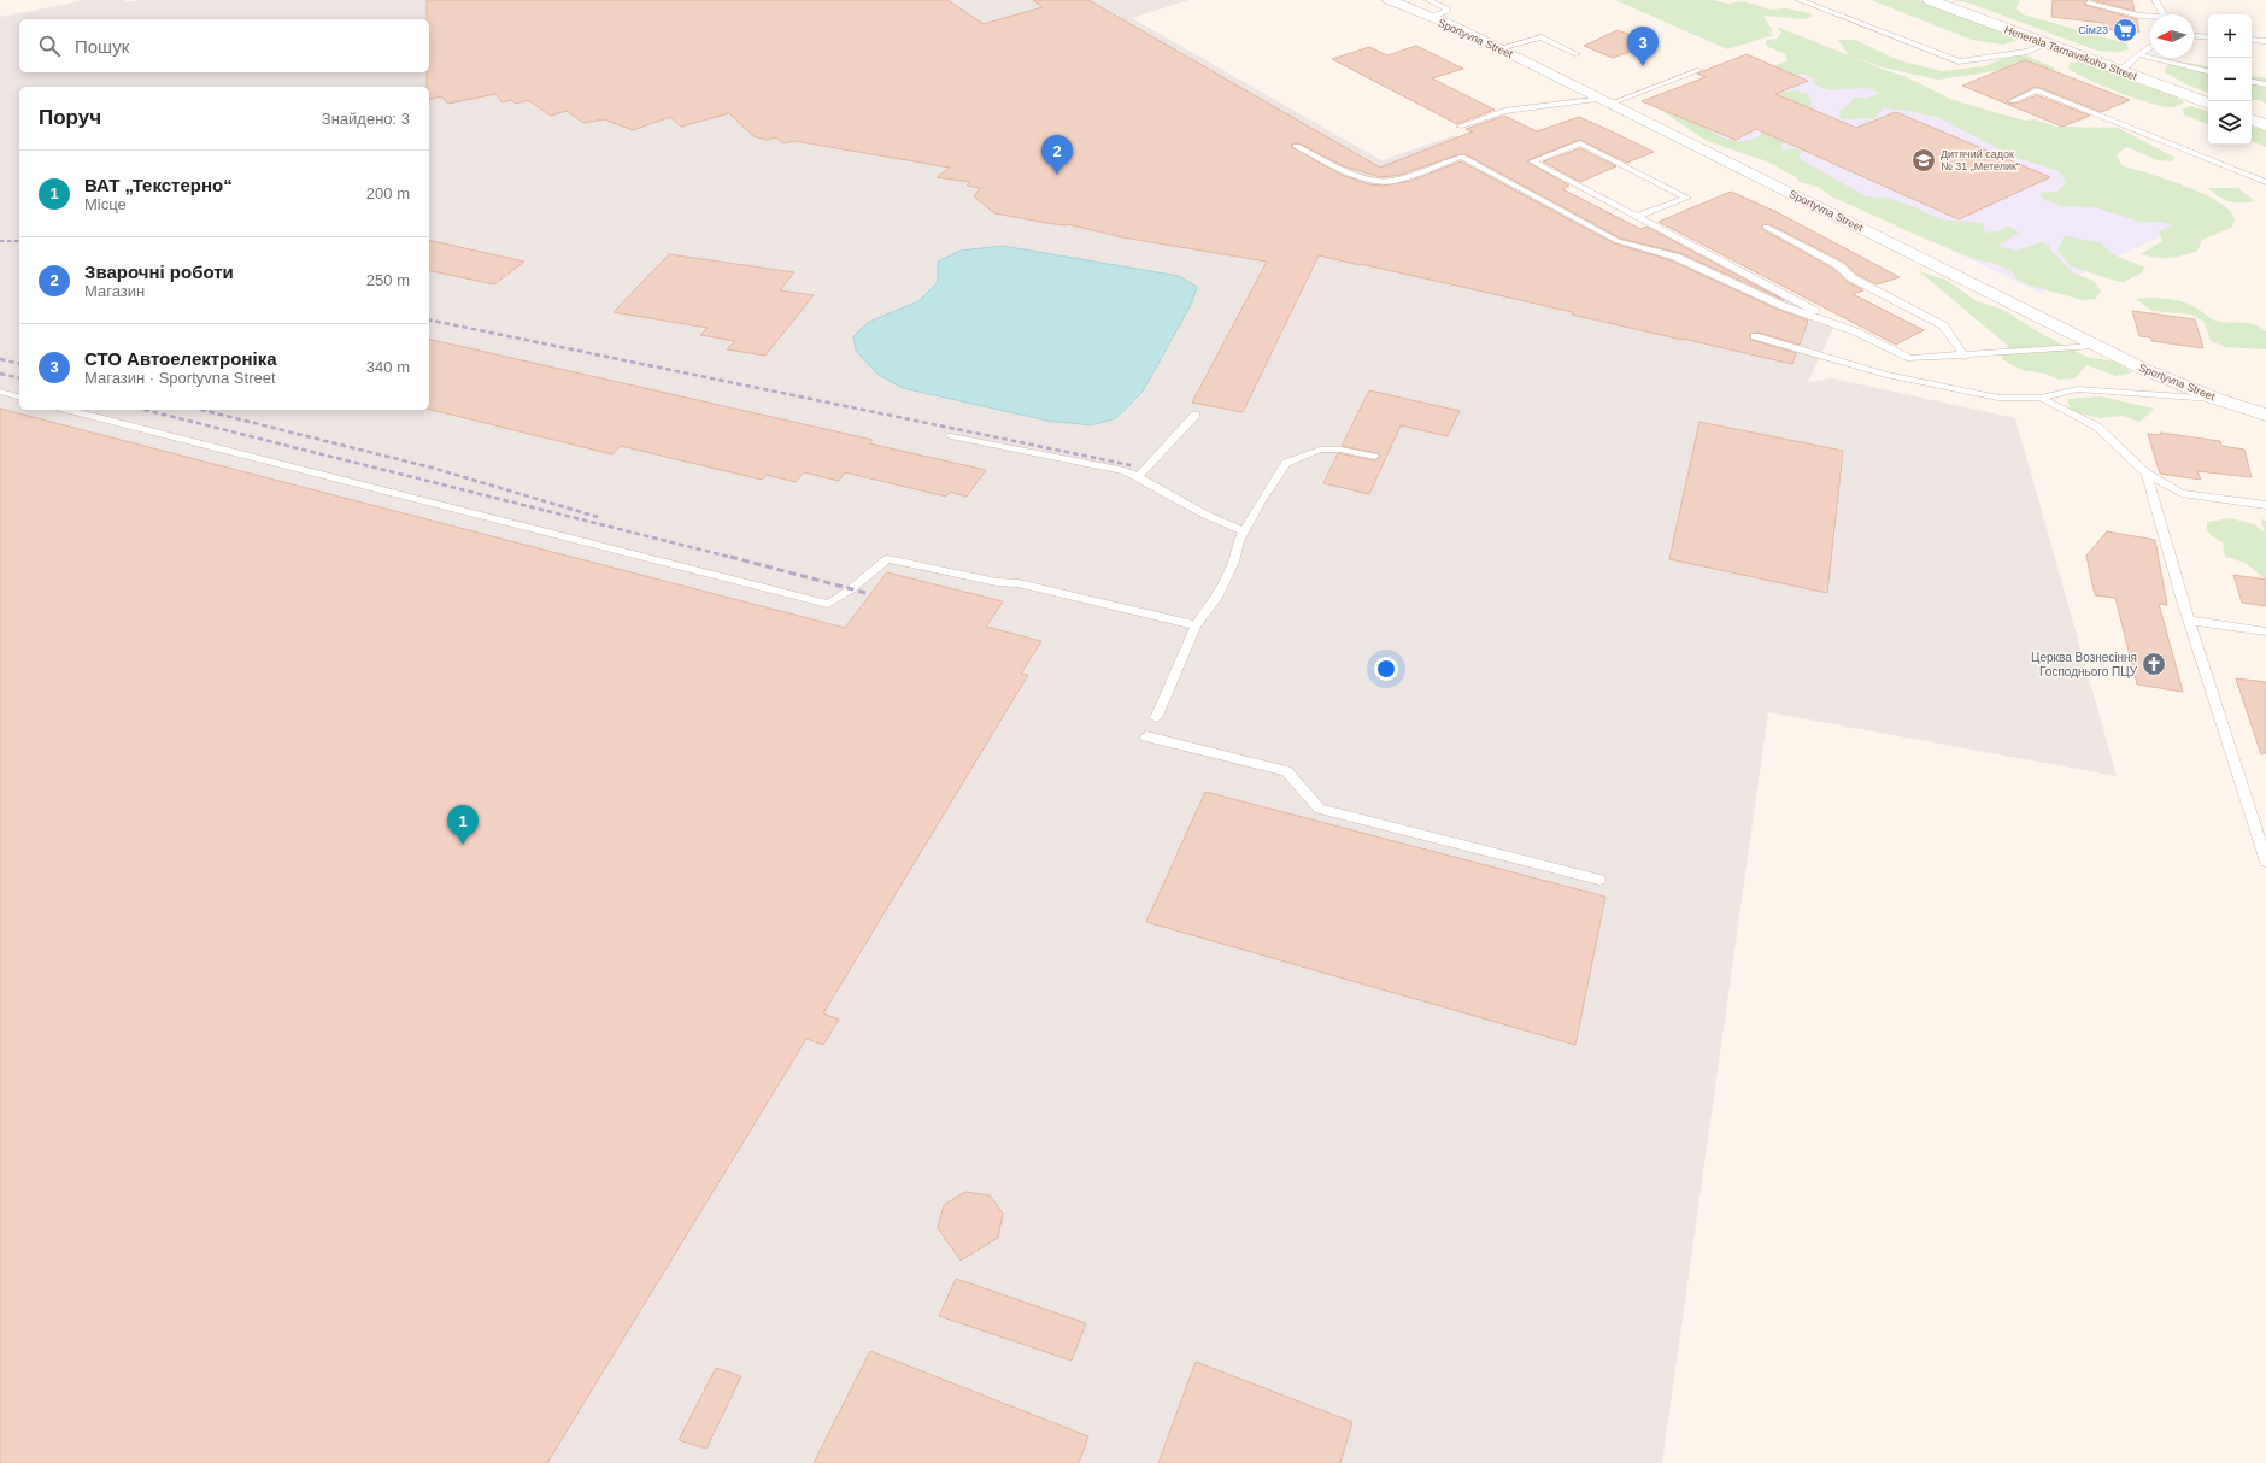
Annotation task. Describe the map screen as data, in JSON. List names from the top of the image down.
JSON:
{
  "streets": {
    "main road": ["Henerala Tarnavskoho Street"],
    "street": ["Sportyvna Street"]
  },
  "places": {
    "supermarket": ["Сім23"],
    "school or university": ["Дитячий садок № 31 „Метелик“"],
    "church": ["Церква Вознесіння Господнього ПЦУ"]
  },
  "north": "left",
  "page": {
    "map_buttons": ["+", "−"],
    "search": "Пошук",
    "pins": ["3", "2", "1"],
    "heading": ["Поруч", "Знайдено: 3"],
    "list": [
      {
        "mark": "1",
        "name": "ВАТ „Текстерно“",
        "note": "Місце",
        "value": "200 m"
      },
      {
        "mark": "2",
        "name": "Зварочні роботи",
        "note": "Магазин",
        "value": "250 m"
      },
      {
        "mark": "3",
        "name": "СТО Автоелектроніка",
        "note": "Магазин · Sportyvna Street",
        "value": "340 m"
      }
    ]
  }
}
